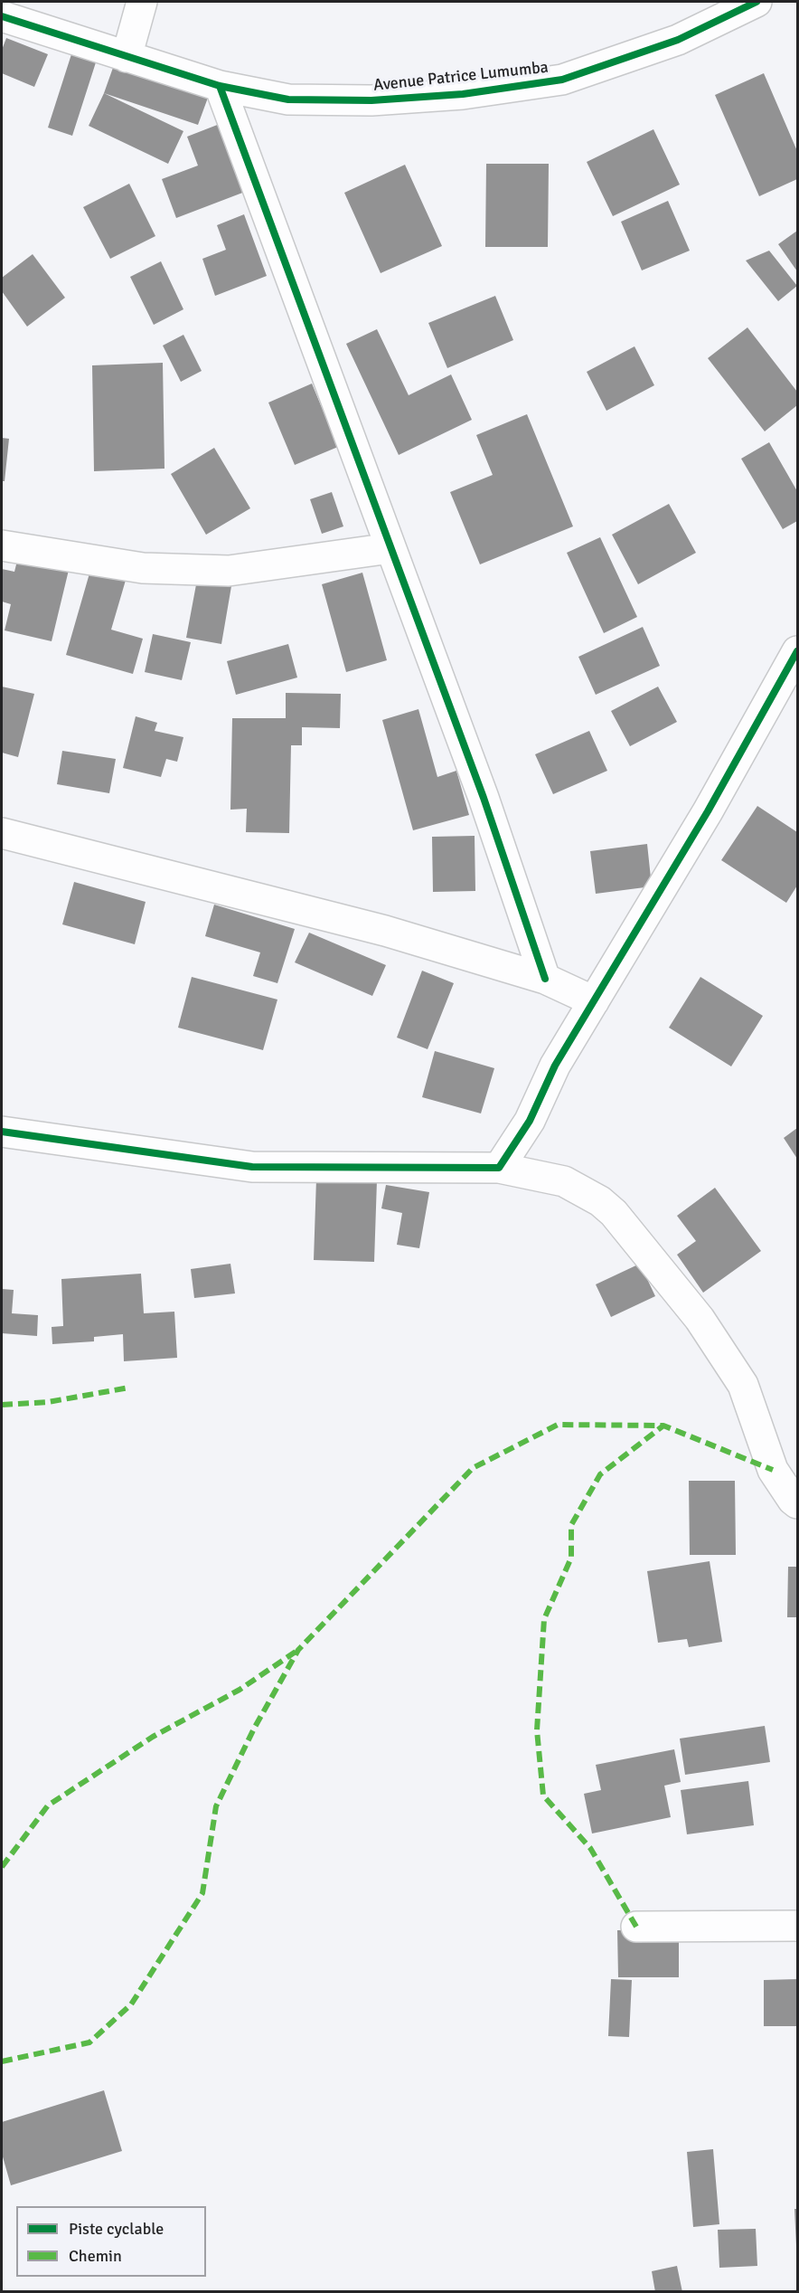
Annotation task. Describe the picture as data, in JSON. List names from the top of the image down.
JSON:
{
  "streets": {
    "street": ["Avenue Patrice Lumumba"]
  },
  "legend": ["Piste cyclable", "Chemin"]
}
